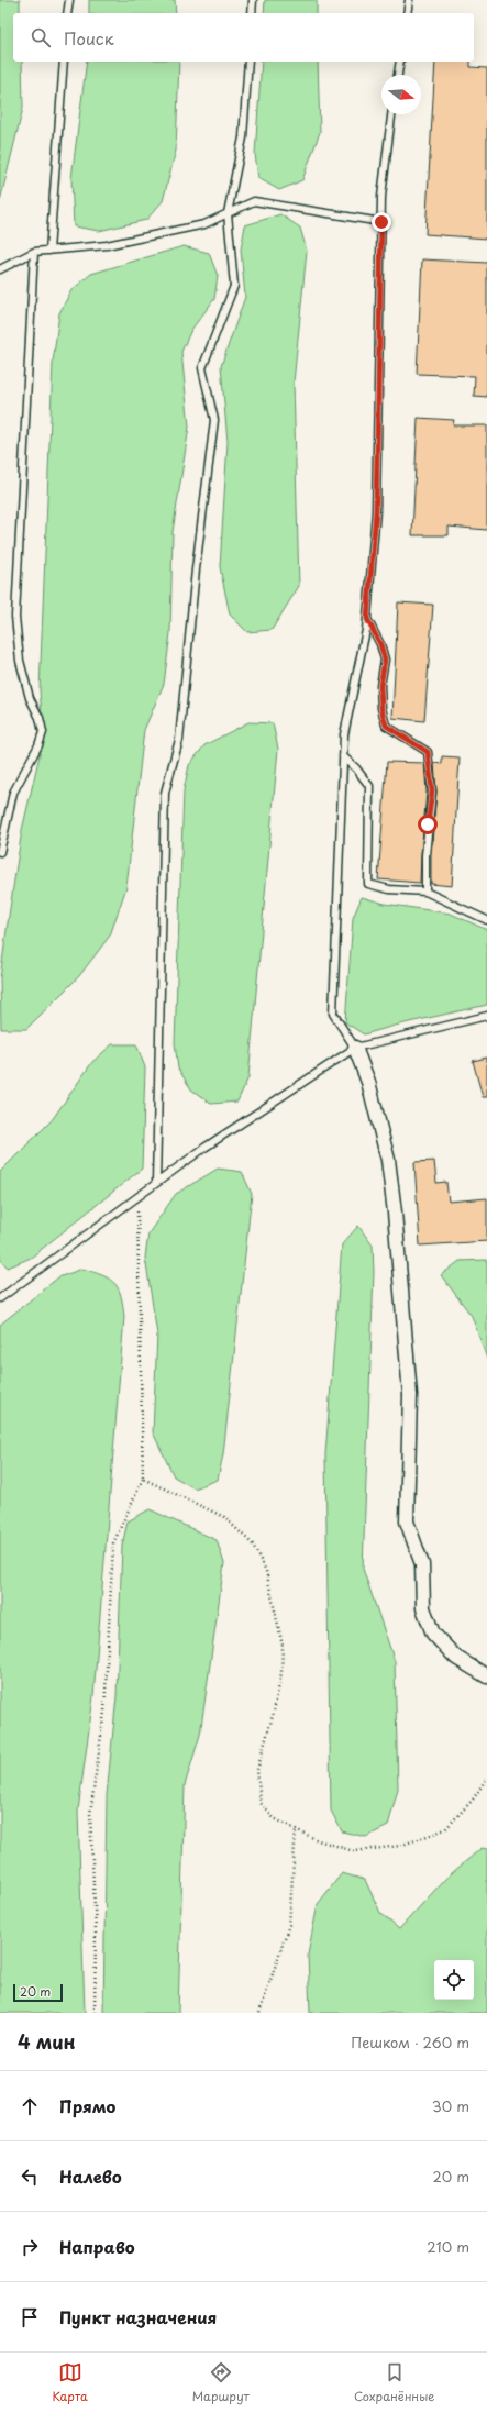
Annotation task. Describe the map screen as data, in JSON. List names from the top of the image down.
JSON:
{
  "scale_bar": "20 m",
  "north": "right",
  "page": {
    "search": "Поиск",
    "scale": "20 m",
    "heading": ["4 мин", "Пешком · 260 m"],
    "list": [
      ["Прямо", "30 m"],
      ["Налево", "20 m"],
      ["Направо", "210 m"],
      "Пункт назначения"
    ],
    "nav": ["Карта", "Маршрут", "Сохранённые"]
  }
}
